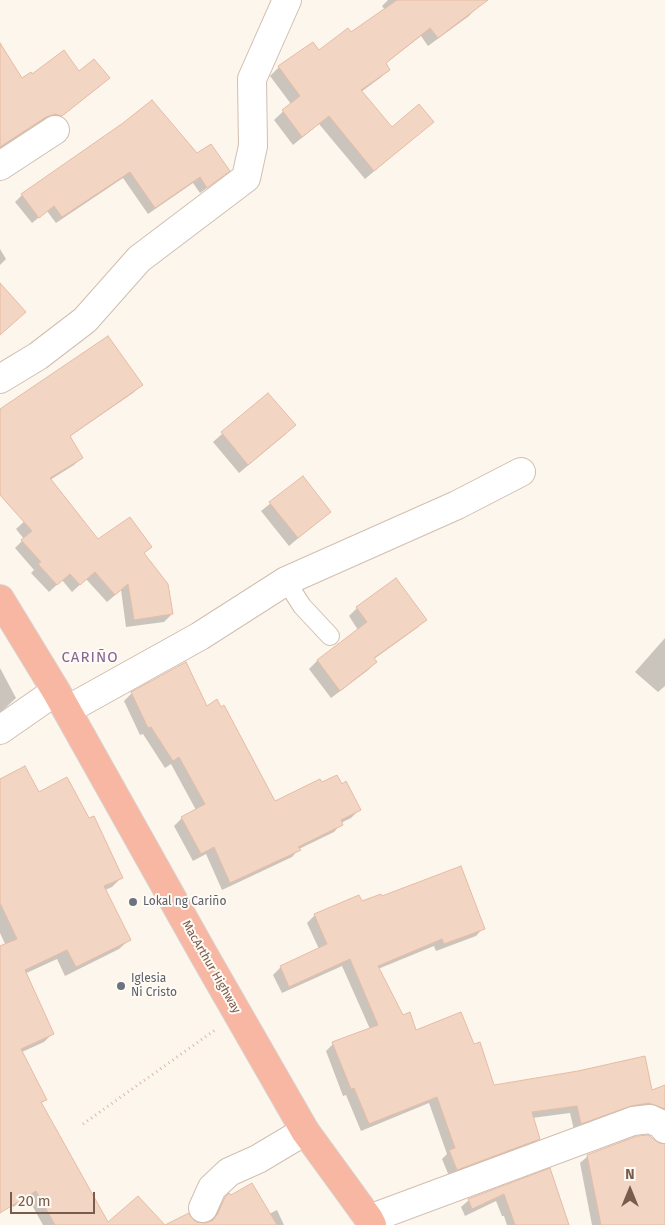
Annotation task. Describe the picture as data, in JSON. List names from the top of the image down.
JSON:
{
  "streets": {
    "highway": ["MacArthur Highway"]
  },
  "districts": ["CARIÑO"],
  "places": ["Lokal ng Cariño", "Iglesia Ni Cristo"],
  "scale_bar": "20 m",
  "north": "top"
}
